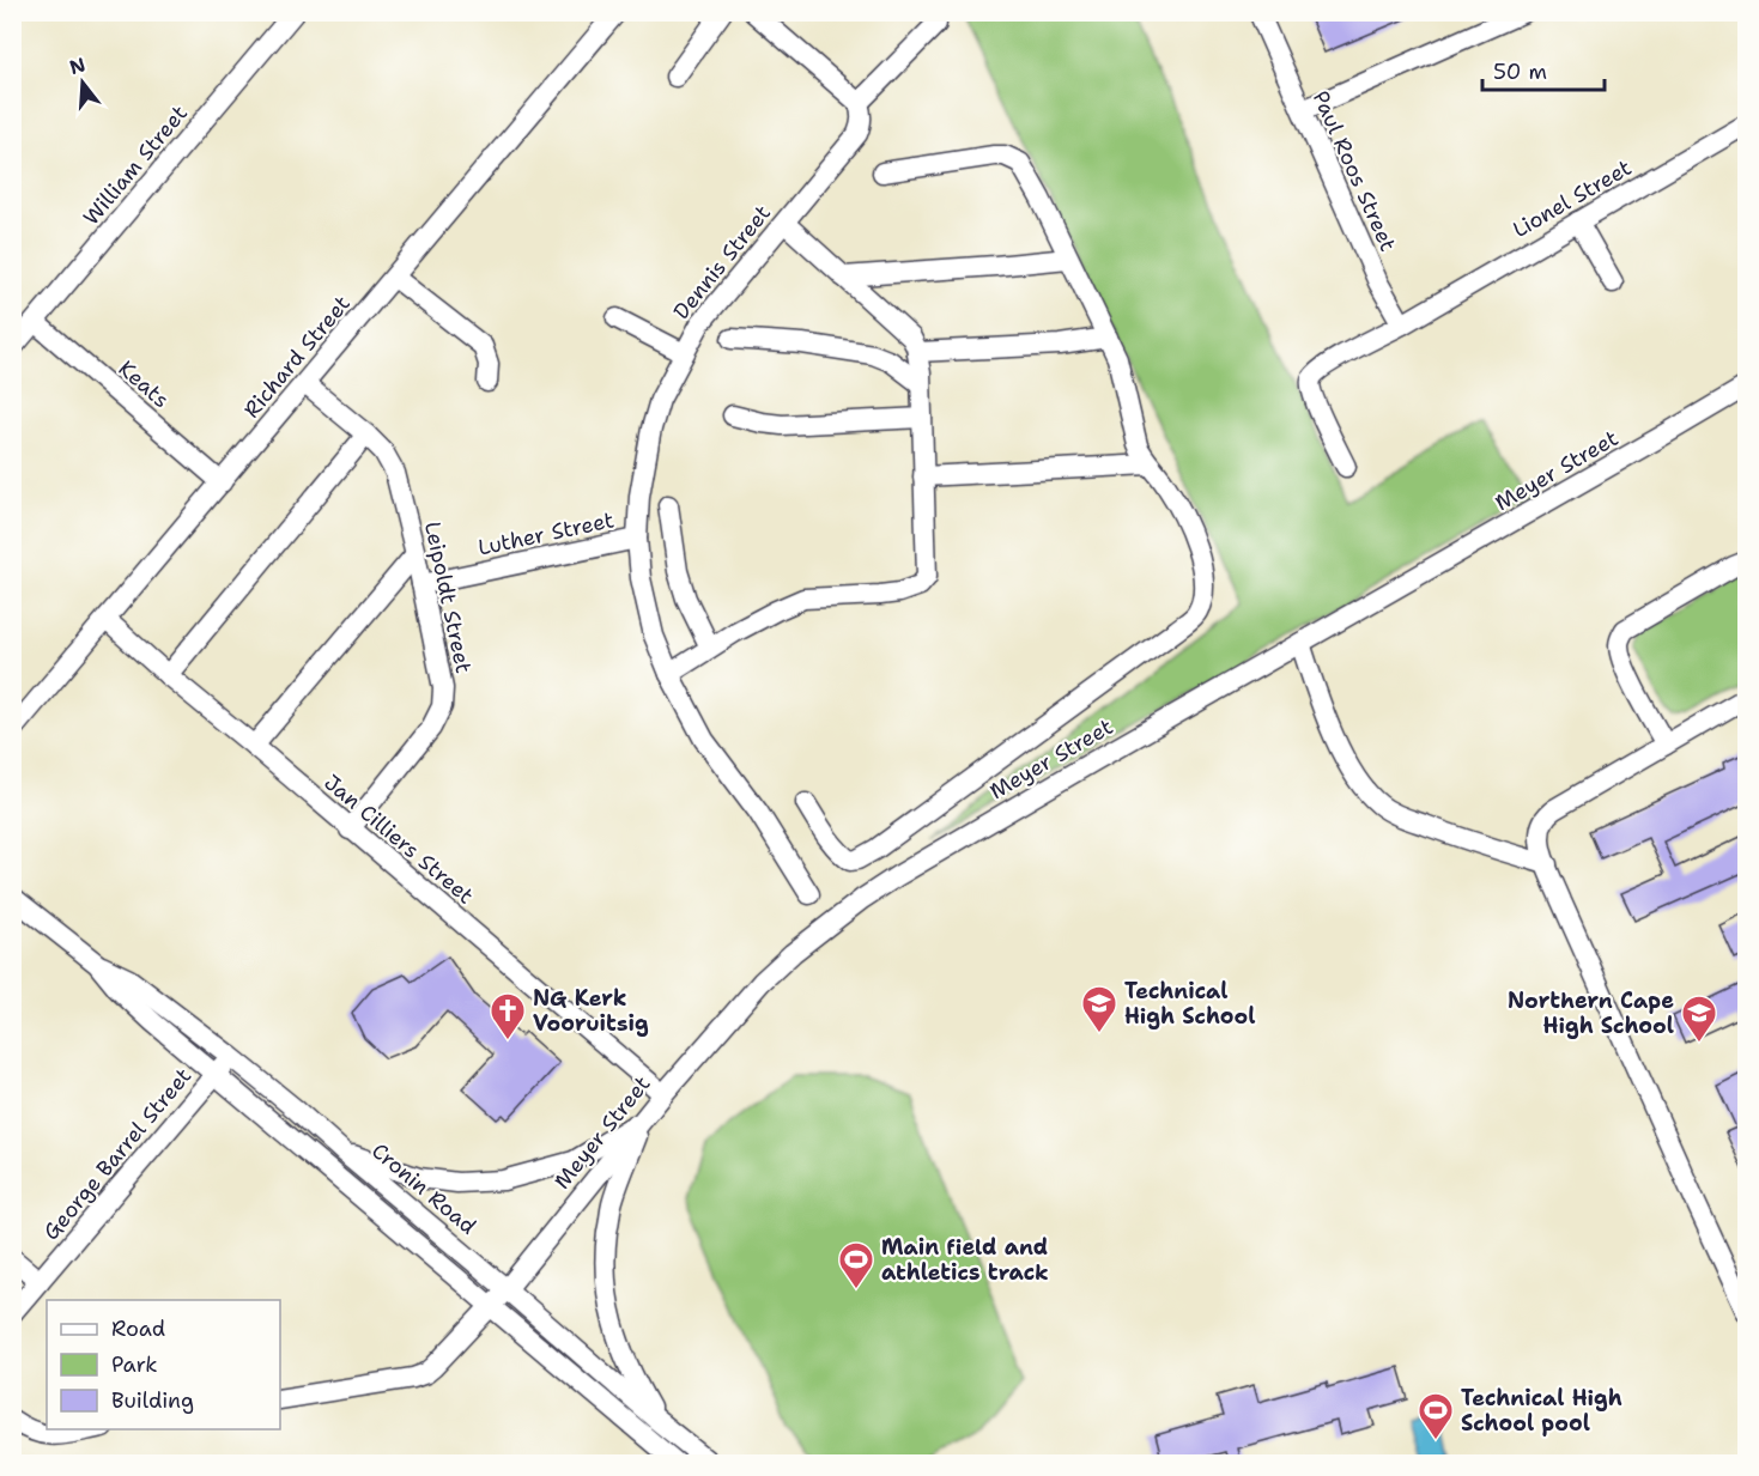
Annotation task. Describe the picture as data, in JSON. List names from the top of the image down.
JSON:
{
  "streets": {
    "street": [
      "William Street",
      "Paul Roos Street",
      "Lionel Street",
      "Dennis Street",
      "Richard Street",
      "Keats",
      "Meyer Street",
      "Luther Street",
      "Leipoldt Street",
      "Jan Cilliers Street",
      "George Barrel Street",
      "Cronin Road"
    ]
  },
  "crossings": [
    ["William Street", "Keats"],
    ["Paul Roos Street", "Lionel Street"],
    ["Dennis Street", "Luther Street"],
    ["Richard Street", "Keats"],
    ["Richard Street", "Leipoldt Street"],
    ["Richard Street", "Jan Cilliers Street"],
    ["Meyer Street", "Jan Cilliers Street"],
    ["Meyer Street", "Cronin Road"],
    ["Luther Street", "Leipoldt Street"],
    ["Leipoldt Street", "Jan Cilliers Street"],
    ["George Barrel Street", "Cronin Road"]
  ],
  "places": {
    "school or university": ["Technical High School", "Northern Cape High School"],
    "church": ["NG Kerk Vooruitsig"],
    "sports": ["Main field and athletics track", "Technical High School pool"]
  },
  "legend": ["Road", "Park", "Building"],
  "scale_bar": "50 m",
  "north": "top"
}
